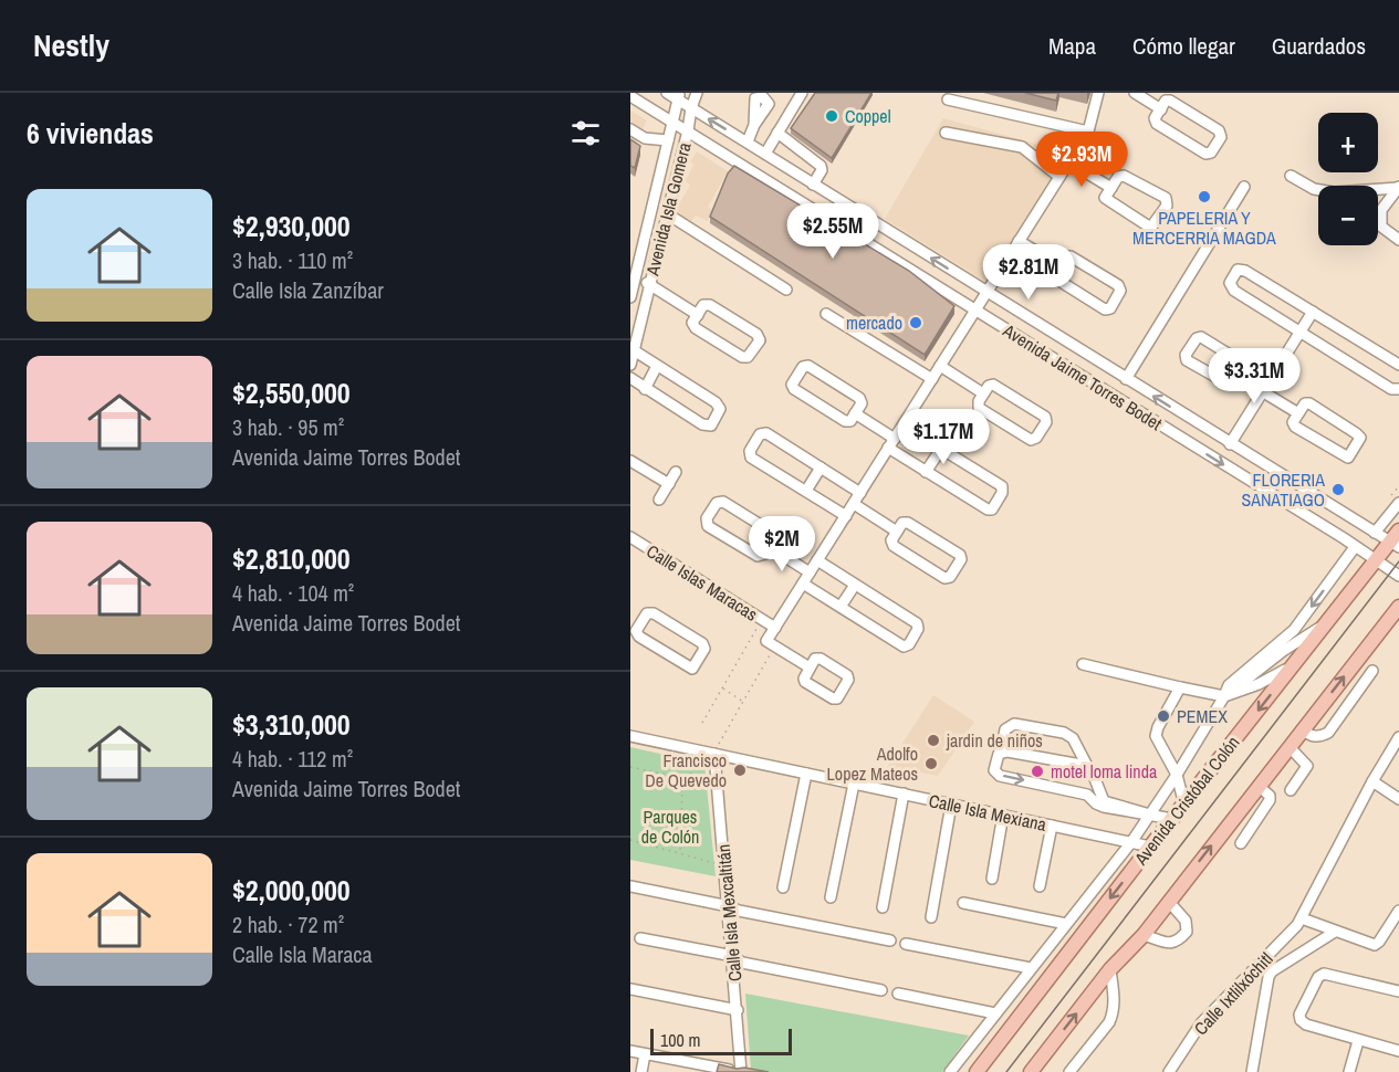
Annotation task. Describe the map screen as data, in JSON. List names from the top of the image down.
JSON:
{
  "streets": {
    "main road": ["Avenida Cristóbal Colón"],
    "street": [
      "Avenida Isla Gomera",
      "Avenida Jaime Torres Bodet",
      "Calle Islas Maracas",
      "Calle Isla Mexiana",
      "Calle Isla Mexcaltitán",
      "Calle Ixtlilxóchitl"
    ]
  },
  "crossings": [
    ["Avenida Isla Gomera", "Avenida Jaime Torres Bodet"],
    ["Avenida Jaime Torres Bodet", "Avenida Cristóbal Colón"],
    ["Avenida Cristóbal Colón", "Calle Isla Mexiana"],
    ["Calle Isla Mexiana", "Calle Isla Mexcaltitán"]
  ],
  "parks": ["Parques de Colón"],
  "places": [
    "Coppel",
    "PAPELERIA Y MERCERRIA MAGDA",
    "mercado",
    "FLORERIA SANATIAGO",
    "PEMEX",
    "jardin de niños",
    "Adolfo Lopez Mateos",
    "Francisco De Quevedo",
    "motel loma linda"
  ],
  "scale_bar": "100 m",
  "page": {
    "header": "Nestly",
    "nav": ["Mapa", "Cómo llegar", "Guardados"],
    "heading": "6 viviendas",
    "map_buttons": ["+", "−"],
    "price": [
      "$2.93M",
      "$2.55M",
      "$2.81M",
      "$3.31M",
      "$1.17M",
      "$2M"
    ],
    "list": [
      {
        "name": "$2,930,000",
        "note": "3 hab. · 110 m² · Calle Isla Zanzíbar"
      },
      {
        "name": "$2,550,000",
        "note": "3 hab. · 95 m² · Avenida Jaime Torres Bodet"
      },
      {
        "name": "$2,810,000",
        "note": "4 hab. · 104 m² · Avenida Jaime Torres Bodet"
      },
      {
        "name": "$3,310,000",
        "note": "4 hab. · 112 m² · Avenida Jaime Torres Bodet"
      },
      {
        "name": "$2,000,000",
        "note": "2 hab. · 72 m² · Calle Isla Maraca"
      }
    ],
    "scale": "100 m"
  }
}
